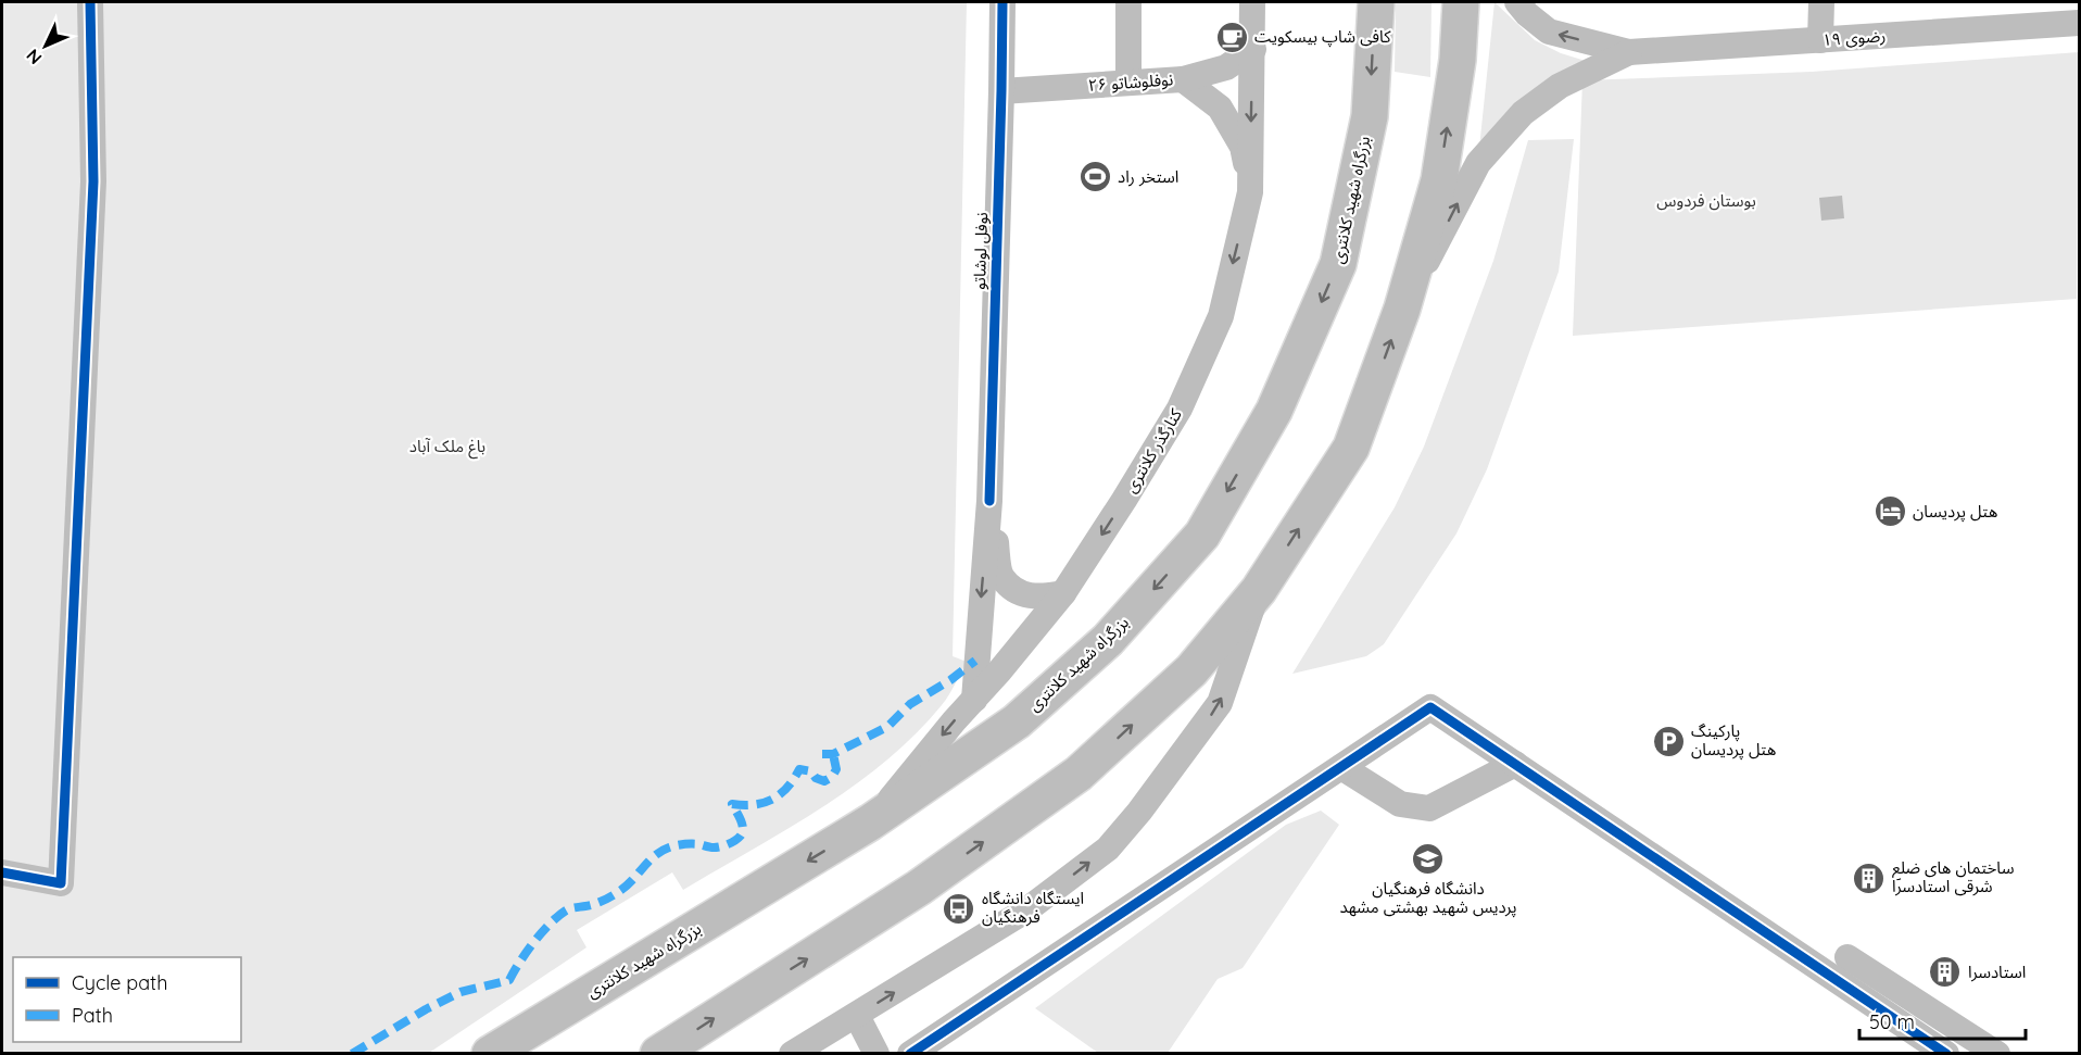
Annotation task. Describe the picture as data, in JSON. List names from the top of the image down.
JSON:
{
  "streets": {
    "highway": ["بزرگراه شهید کلانتری"],
    "street": [
      "رضوی ۱۹",
      "نوفلوشاتو ۲۶",
      "نوفل لوشاتو",
      "کنارگذر کلانتری"
    ]
  },
  "crossings": [
    ["نوفلوشاتو ۲۶", "نوفل لوشاتو"],
    ["نوفلوشاتو ۲۶", "کنارگذر کلانتری"],
    ["بزرگراه شهید کلانتری", "کنارگذر کلانتری"],
    ["نوفل لوشاتو", "کنارگذر کلانتری"]
  ],
  "parks": ["بوستان فردوس", "باغ ملک آباد"],
  "places": {
    "cafe": ["کافی شاپ بیسکویت"],
    "sports": ["استخر راد"],
    "hotel": ["هتل پردیسان"],
    "parking": ["پارکینگ هتل پردیسان"],
    "school or university": ["دانشگاه فرهنگیان پردیس شهید بهشتی مشهد"],
    "building": ["ساختمان های ضلع شرقی استادسرا", "استادسرا"],
    "bus stop": ["ایستگاه دانشگاه فرهنگیان"]
  },
  "legend": ["Cycle path", "Path"],
  "scale_bar": "50 m",
  "north": "bottom left"
}
